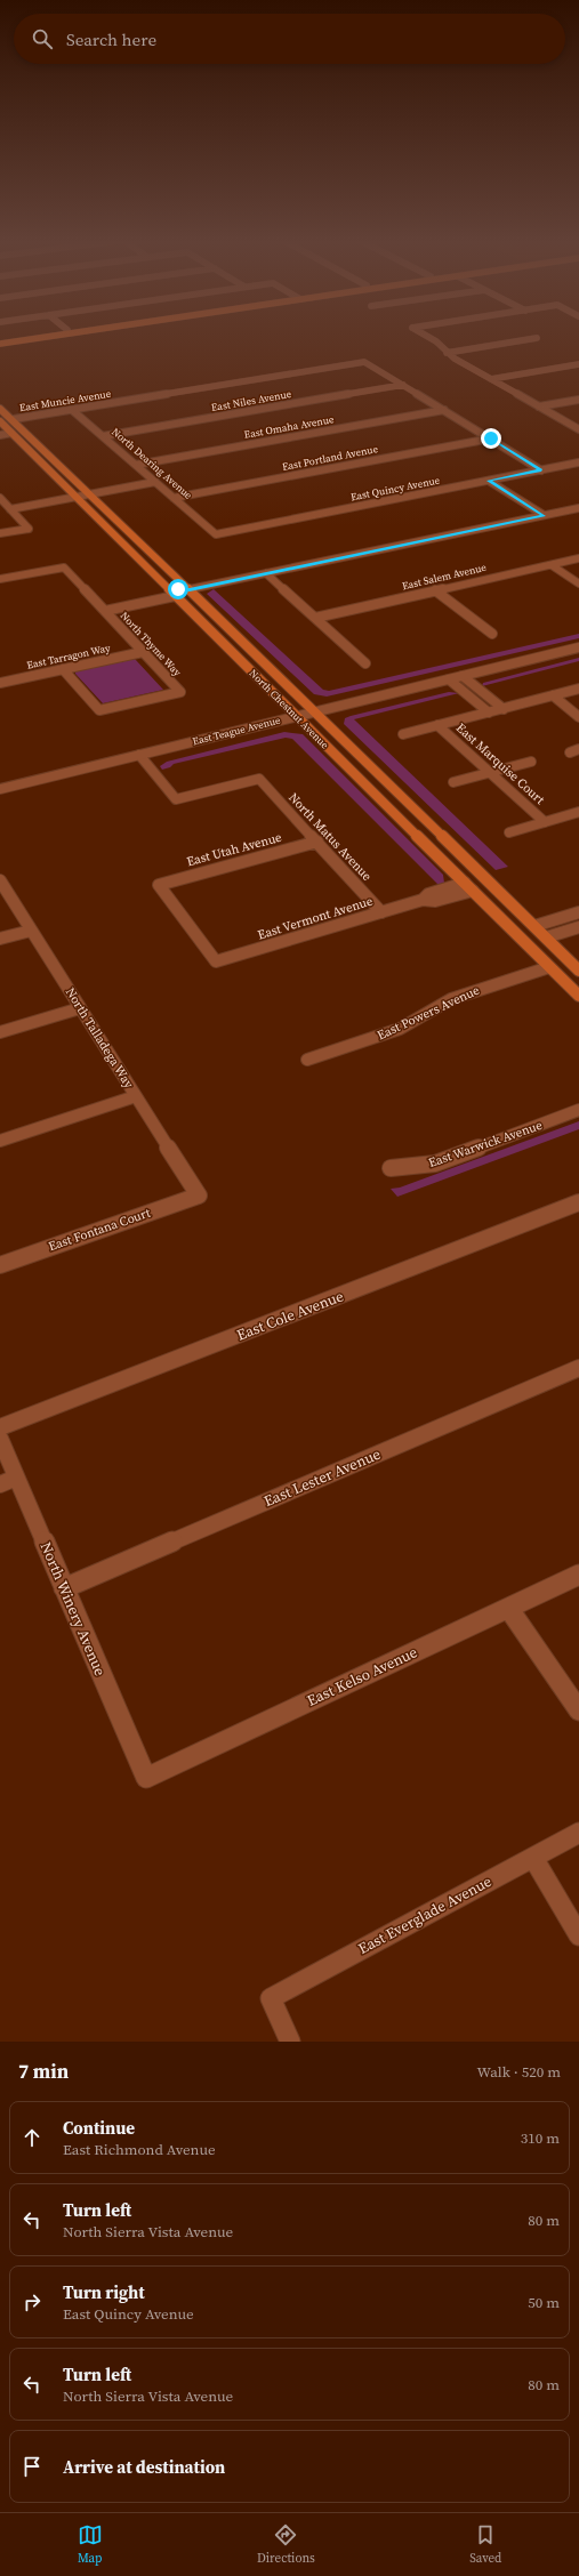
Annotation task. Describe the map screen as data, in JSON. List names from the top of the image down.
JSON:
{
  "streets": {
    "main road": ["North Chestnut Avenue"],
    "street": [
      "East Muncie Avenue",
      "East Niles Avenue",
      "East Omaha Avenue",
      "East Portland Avenue",
      "North Dearing Avenue",
      "East Quincy Avenue",
      "East Salem Avenue",
      "North Thyme Way",
      "East Tarragon Way",
      "East Teague Avenue",
      "East Marquise Court",
      "North Matus Avenue",
      "East Utah Avenue",
      "East Vermont Avenue",
      "East Powers Avenue",
      "North Talladega Way",
      "East Warwick Avenue",
      "East Fontana Court",
      "East Cole Avenue",
      "East Lester Avenue",
      "North Winery Avenue",
      "East Kelso Avenue",
      "East Everglade Avenue"
    ]
  },
  "crossings": [
    ["East Muncie Avenue", "East Niles Avenue"],
    ["East Muncie Avenue", "North Dearing Avenue"],
    ["East Muncie Avenue", "North Chestnut Avenue"],
    ["East Niles Avenue", "North Dearing Avenue"],
    ["East Omaha Avenue", "North Dearing Avenue"],
    ["East Portland Avenue", "North Dearing Avenue"],
    ["North Dearing Avenue", "East Quincy Avenue"],
    ["North Thyme Way", "East Tarragon Way"],
    ["North Thyme Way", "North Chestnut Avenue"],
    ["North Chestnut Avenue", "East Teague Avenue"],
    ["North Chestnut Avenue", "East Vermont Avenue"],
    ["North Chestnut Avenue", "East Powers Avenue"],
    ["East Teague Avenue", "North Matus Avenue"],
    ["North Matus Avenue", "East Utah Avenue"],
    ["North Matus Avenue", "East Vermont Avenue"],
    ["East Utah Avenue", "East Vermont Avenue"],
    ["North Talladega Way", "East Fontana Court"],
    ["East Lester Avenue", "North Winery Avenue"],
    ["North Winery Avenue", "East Kelso Avenue"]
  ],
  "page": {
    "search": "Search here",
    "heading": ["7 min", "Walk · 520 m"],
    "list": [
      ["Continue", "East Richmond Avenue", "310 m"],
      ["Turn left", "North Sierra Vista Avenue", "80 m"],
      ["Turn right", "East Quincy Avenue", "50 m"],
      ["Turn left", "North Sierra Vista Avenue", "80 m"],
      "Arrive at destination"
    ],
    "nav": ["Map", "Directions", "Saved"]
  }
}
